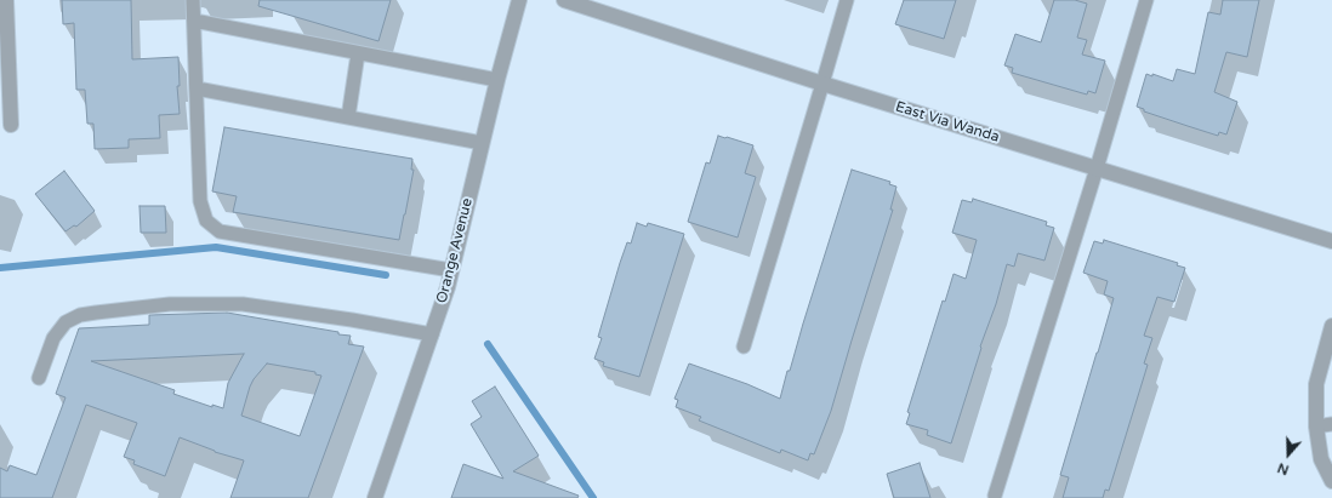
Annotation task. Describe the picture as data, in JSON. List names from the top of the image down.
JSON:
{
  "streets": {
    "street": ["East Via Wanda", "Orange Avenue"]
  },
  "north": "bottom"
}
